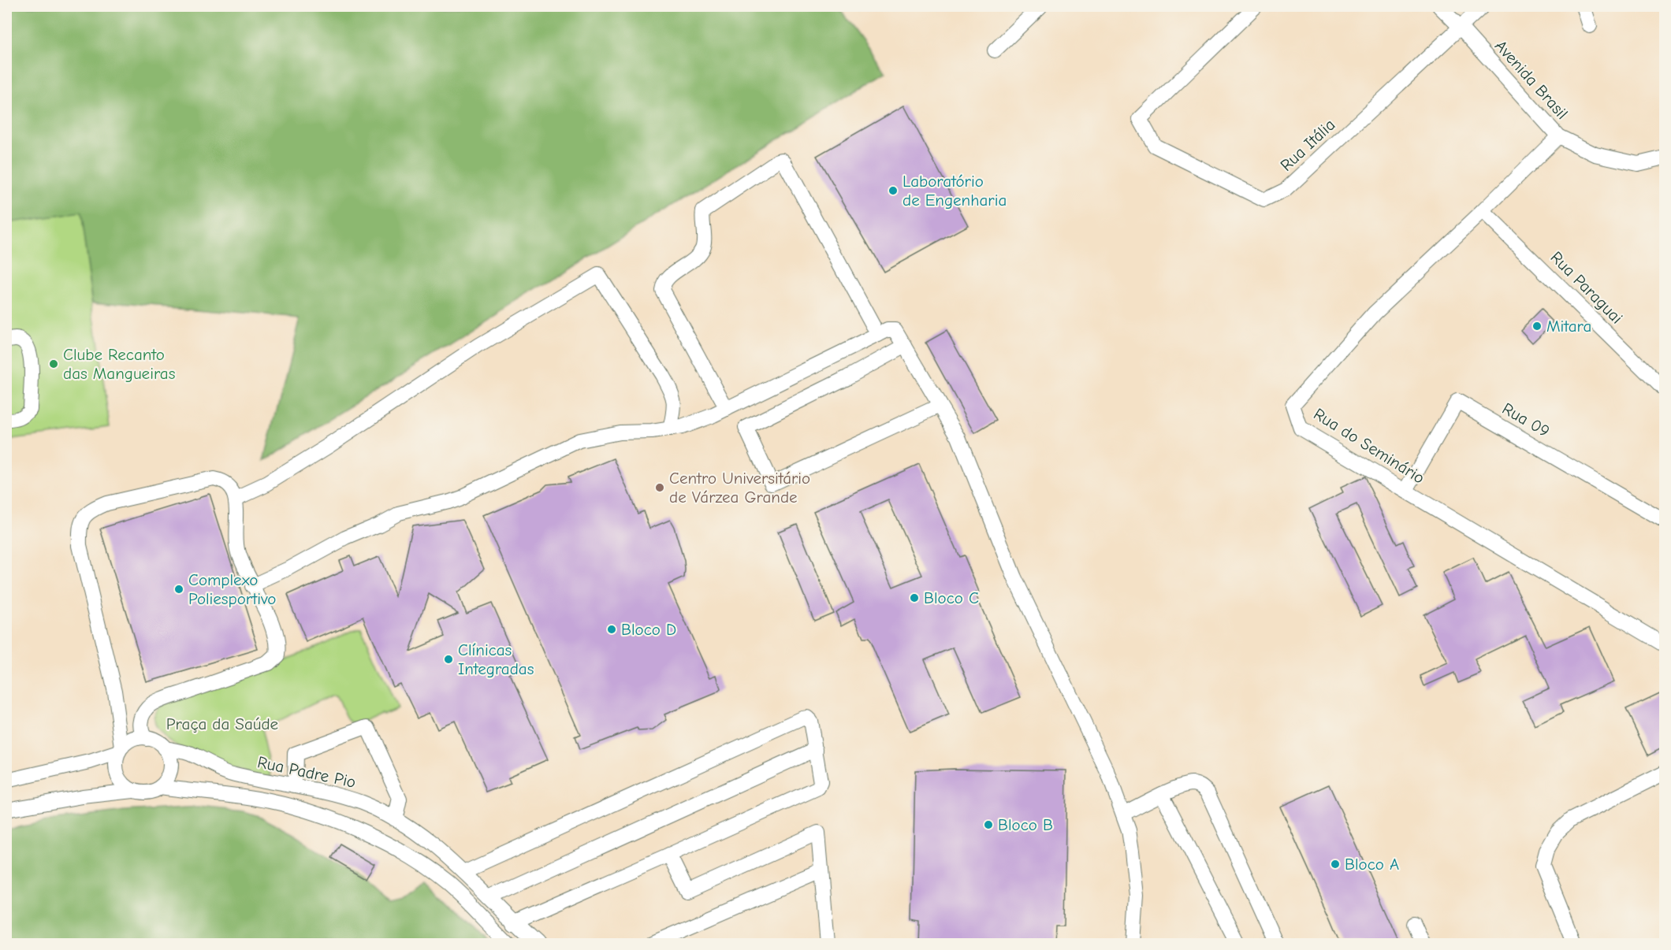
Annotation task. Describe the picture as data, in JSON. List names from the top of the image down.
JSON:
{
  "streets": {
    "street": [
      "Avenida Brasil",
      "Rua Itália",
      "Rua Paraguai",
      "Rua 09",
      "Rua do Seminário",
      "Rua Padre Pio"
    ]
  },
  "crossings": [
    ["Avenida Brasil", "Rua Itália"],
    ["Avenida Brasil", "Rua do Seminário"],
    ["Rua Paraguai", "Rua do Seminário"],
    ["Rua 09", "Rua do Seminário"]
  ],
  "parks": ["Praça da Saúde"],
  "places": [
    "Laboratório de Engenharia",
    "Mitara",
    "Clube Recanto das Mangueiras",
    "Centro Universitário de Várzea Grande",
    "Complexo Poliesportivo",
    "Bloco C",
    "Bloco D",
    "Clínicas Integradas",
    "Bloco B",
    "Bloco A"
  ]
}
